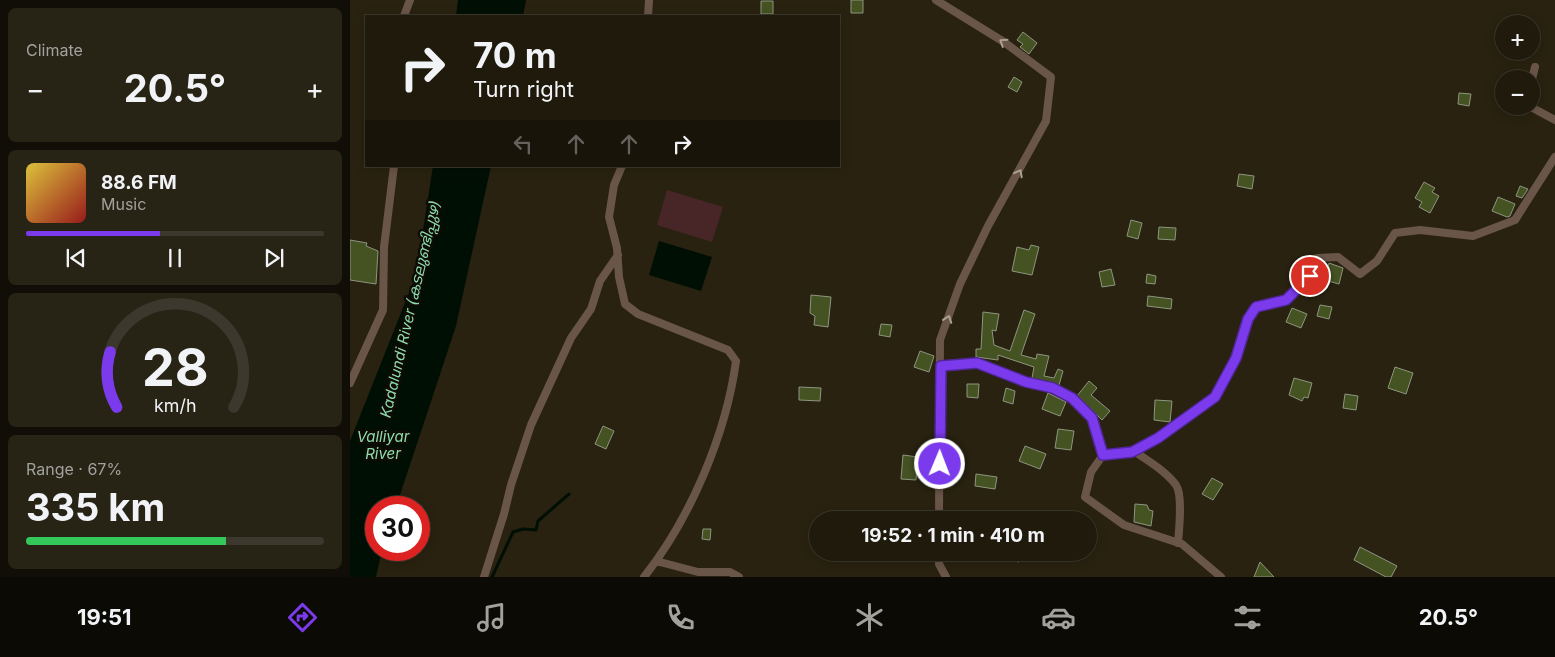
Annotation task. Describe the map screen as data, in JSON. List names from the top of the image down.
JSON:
{
  "water": ["Kadalundi River (കടലുണ്ടിപ്പുഴ)", "Valliyar River"],
  "page": {
    "tile": [
      "Climate",
      ["Range · 67%", "335 km"]
    ],
    "map_buttons": ["+", "−"],
    "turn": ["70 m", "Turn right"],
    "heat": ["−", "20.5°", "+"],
    "song": ["88.6 FM", "Music"],
    "limit": "30",
    "trip": "19:52 · 1 min · 410 m",
    "tabs": ["19:51", "20.5°"],
    "gauge": ["28", "km/h"]
  }
}
